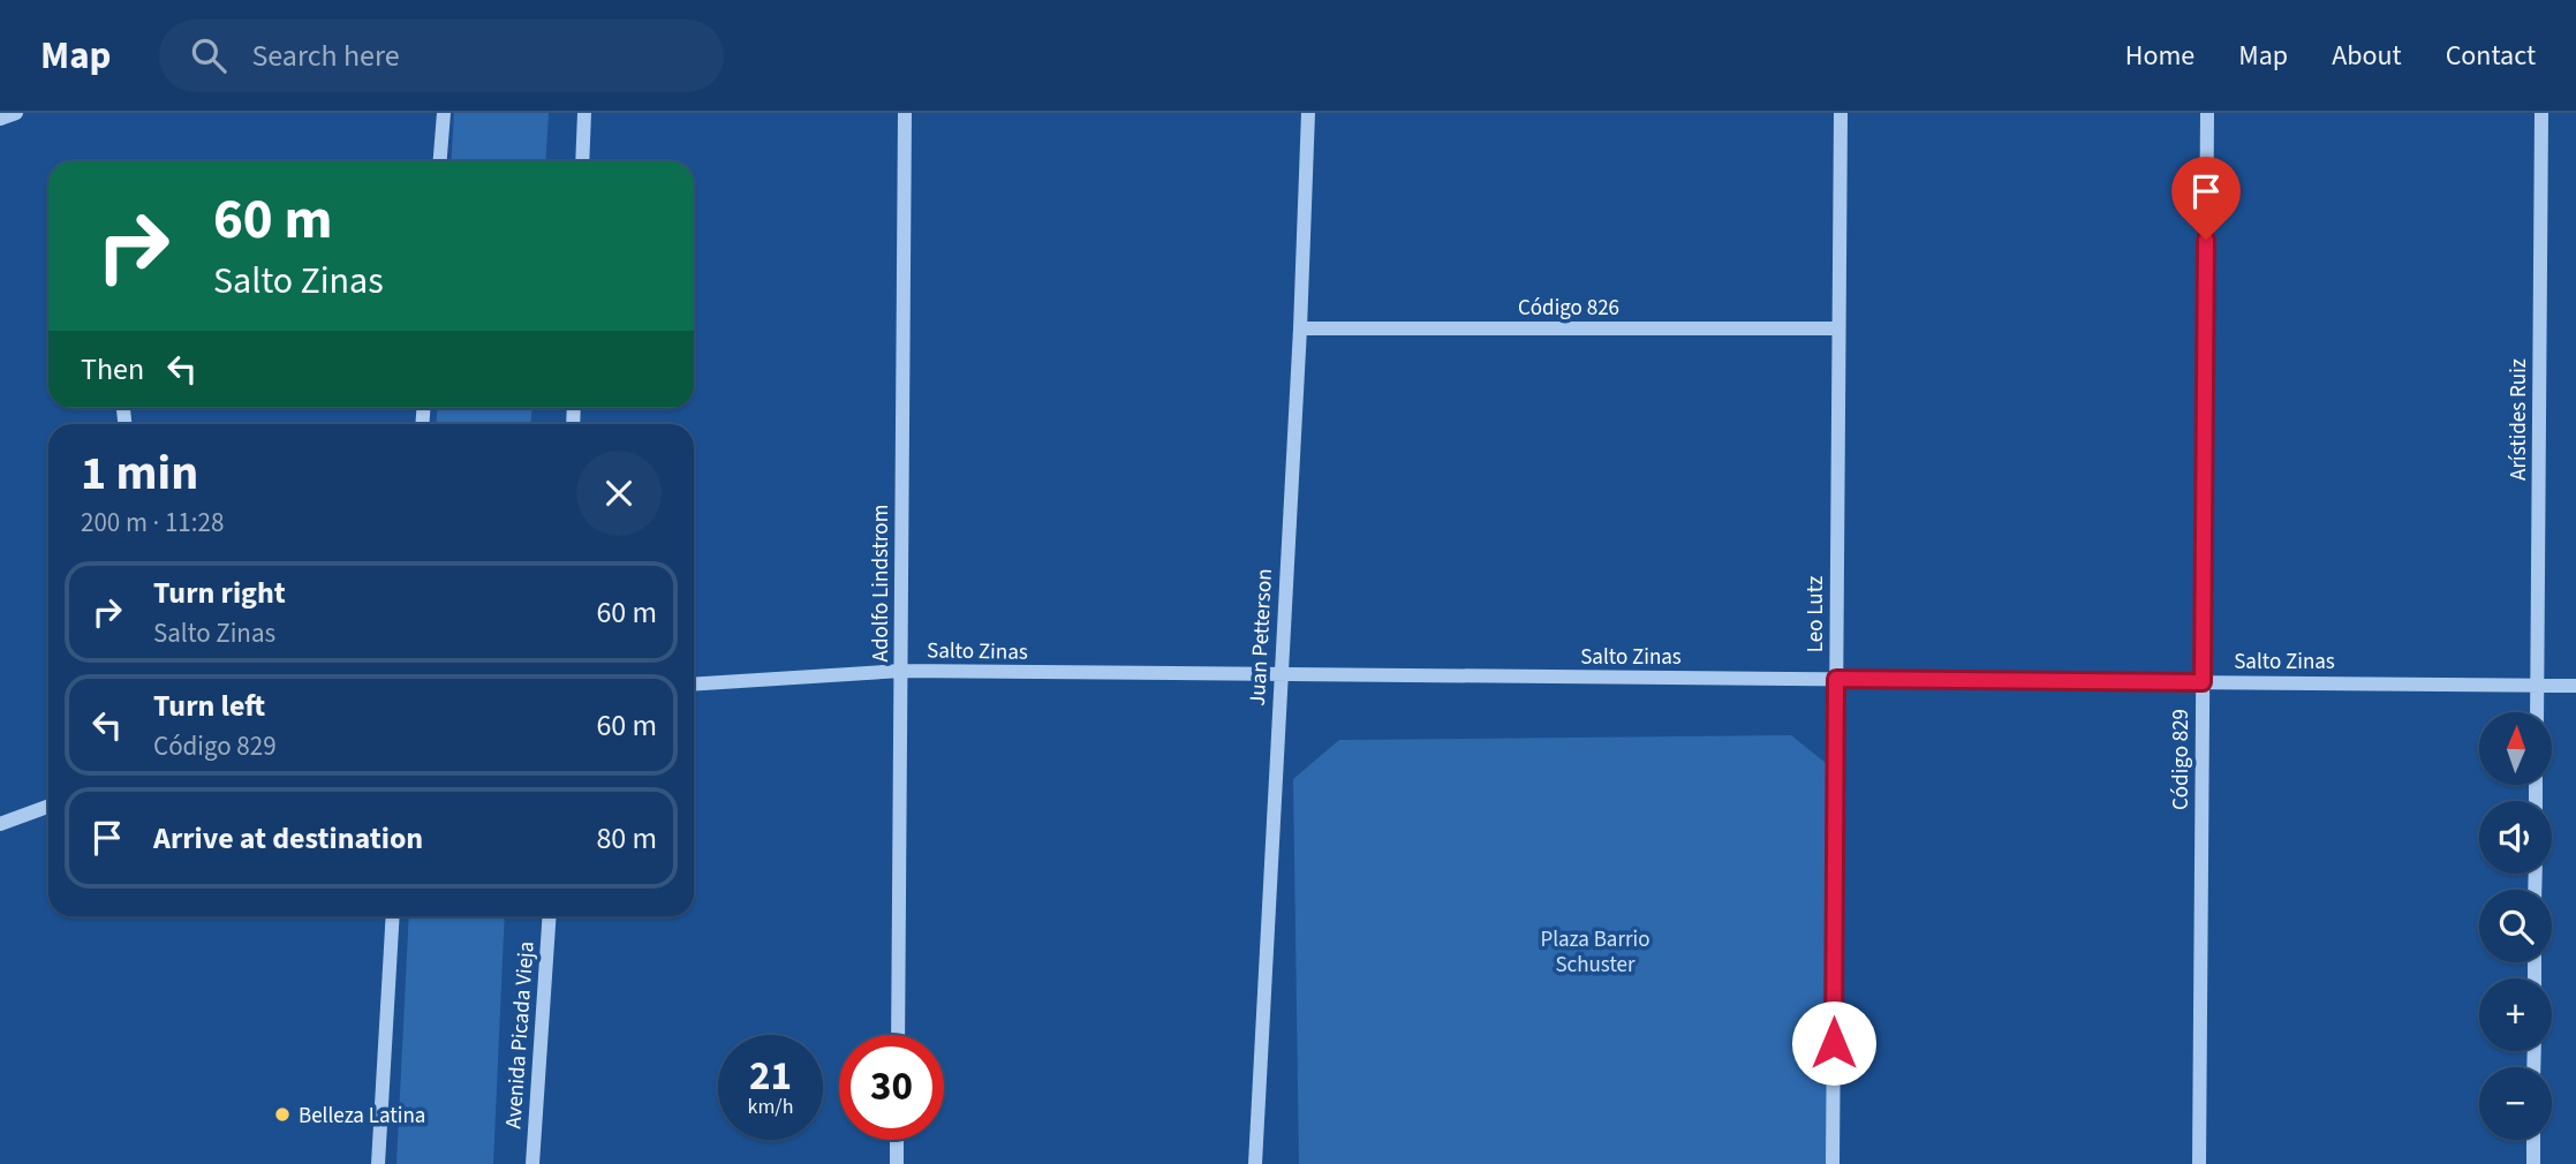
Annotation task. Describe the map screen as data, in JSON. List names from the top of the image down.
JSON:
{
  "streets": {
    "street": [
      "Código 826",
      "Arístides Ruiz",
      "Adolfo Lindstrom",
      "Leo Lutz",
      "Juan Petterson",
      "Salto Zinas",
      "Código 829",
      "Avenida Picada Vieja"
    ]
  },
  "crossings": [
    ["Código 826", "Leo Lutz"],
    ["Código 826", "Juan Petterson"],
    ["Arístides Ruiz", "Salto Zinas"],
    ["Adolfo Lindstrom", "Salto Zinas"],
    ["Leo Lutz", "Salto Zinas"],
    ["Juan Petterson", "Salto Zinas"],
    ["Salto Zinas", "Código 829"]
  ],
  "parks": ["Plaza Barrio Schuster"],
  "places": ["Belleza Latina"],
  "north": "top",
  "page": {
    "header": "Map",
    "search": "Search here",
    "nav": [
      "Home",
      "Map",
      "About",
      "Contact"
    ],
    "turn": ["60 m", "Salto Zinas"],
    "then": "Then",
    "heading": ["1 min", "200 m · 11:28"],
    "list": [
      {
        "name": "Turn right",
        "note": "Salto Zinas",
        "value": "60 m"
      },
      {
        "name": "Turn left",
        "note": "Código 829",
        "value": "60 m"
      },
      {
        "name": "Arrive at destination",
        "value": "80 m"
      }
    ],
    "map_buttons": ["+", "−"],
    "speed": "21 km/h",
    "limit": "30"
  }
}
